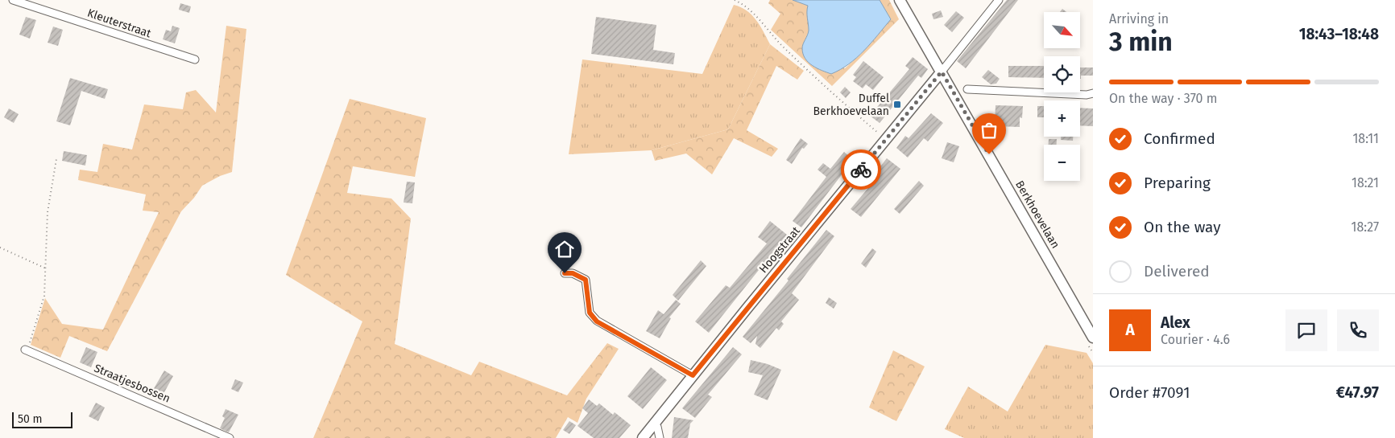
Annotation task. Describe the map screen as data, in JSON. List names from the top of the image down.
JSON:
{
  "streets": {
    "street": [
      "Kleuterstraat",
      "Berkhoevelaan",
      "Hoogstraat",
      "Straatjesbossen"
    ]
  },
  "crossings": [
    ["Berkhoevelaan", "Hoogstraat"]
  ],
  "places": {
    "transit": ["Duffel Berkhoevelaan"]
  },
  "scale_bar": "50 m",
  "north": "bottom right",
  "page": {
    "heading": ["3 min", "Arriving in", "18:43–18:48"],
    "panel": [
      "Alex",
      "Courier · 4.6",
      "Order #7091",
      "€47.97"
    ],
    "map_buttons": ["+", "−"],
    "bar": "On the way · 370 m",
    "list": [
      ["Confirmed", "18:11"],
      ["Preparing", "18:21"],
      ["On the way", "18:27"],
      "Delivered"
    ],
    "round": "A",
    "scale": "50 m"
  }
}
